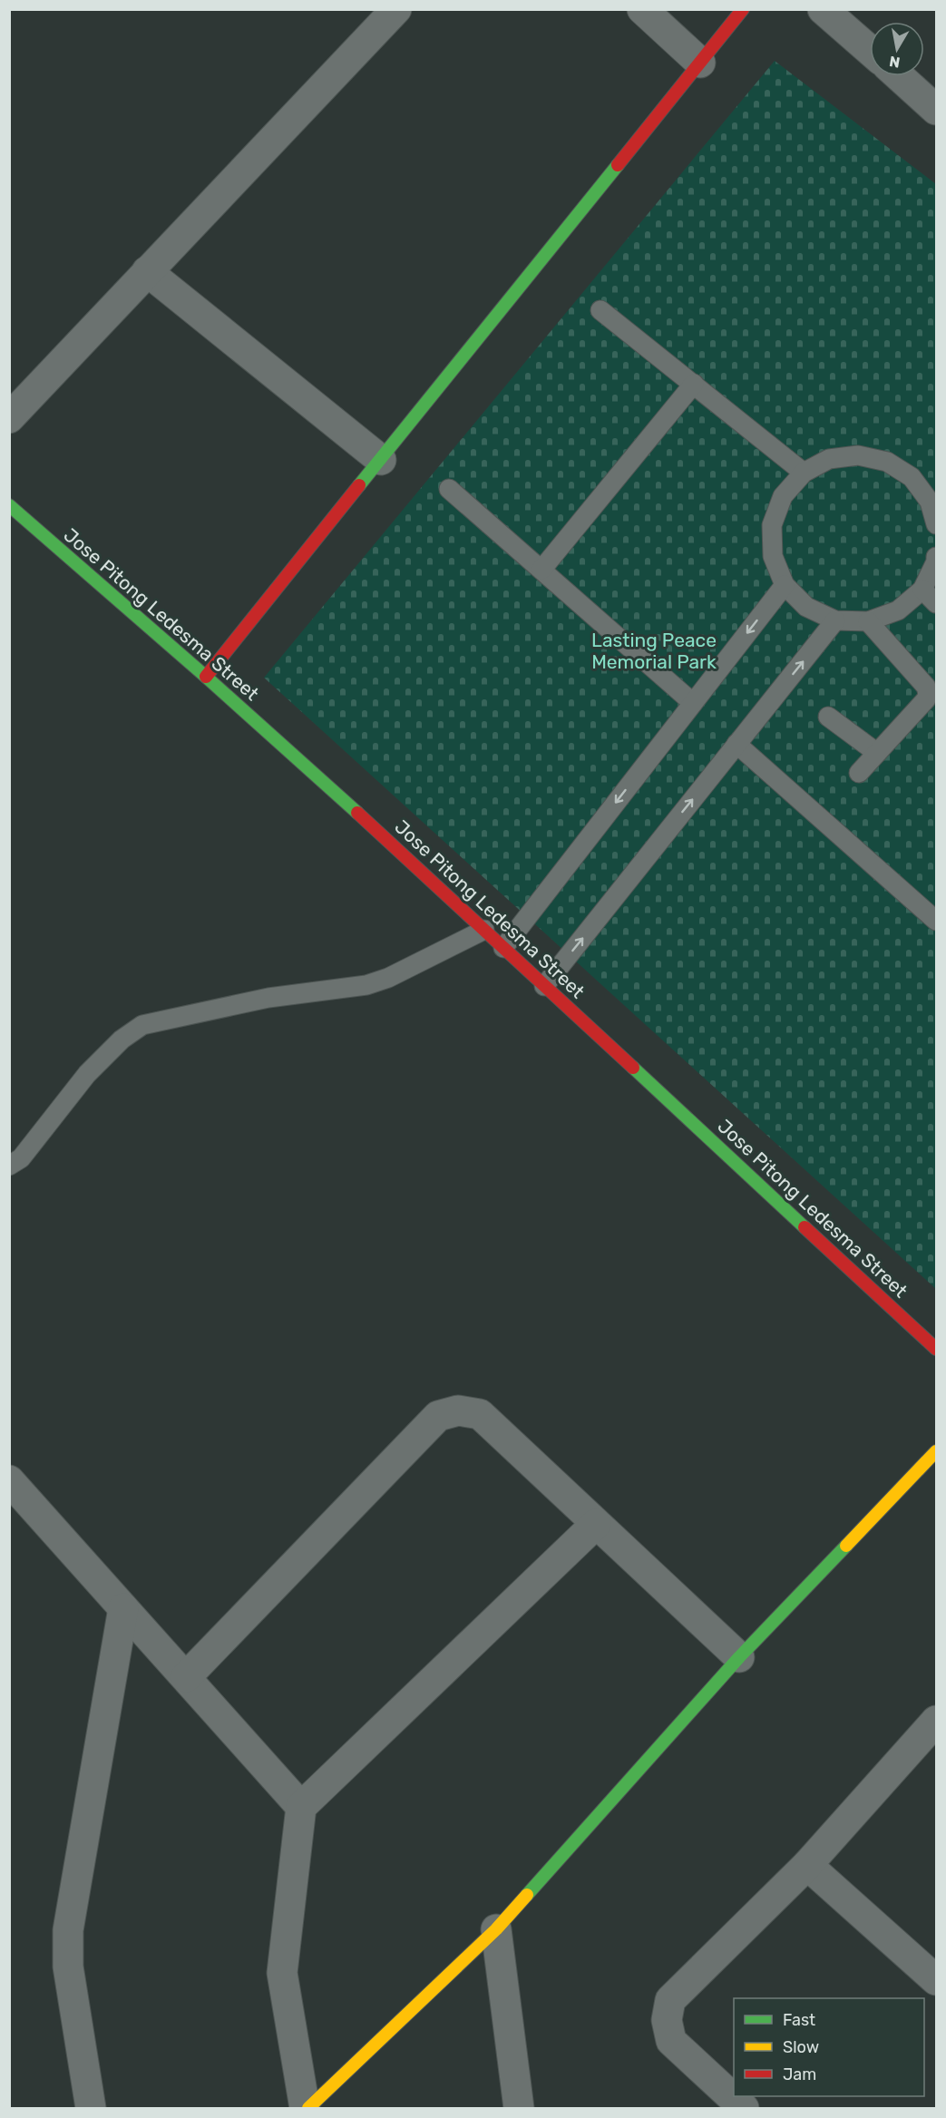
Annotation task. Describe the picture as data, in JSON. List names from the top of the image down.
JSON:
{
  "streets": {
    "street": ["Jose Pitong Ledesma Street"]
  },
  "parks": ["Lasting Peace Memorial Park"],
  "legend": ["Fast", "Slow", "Jam"],
  "north": "bottom"
}
